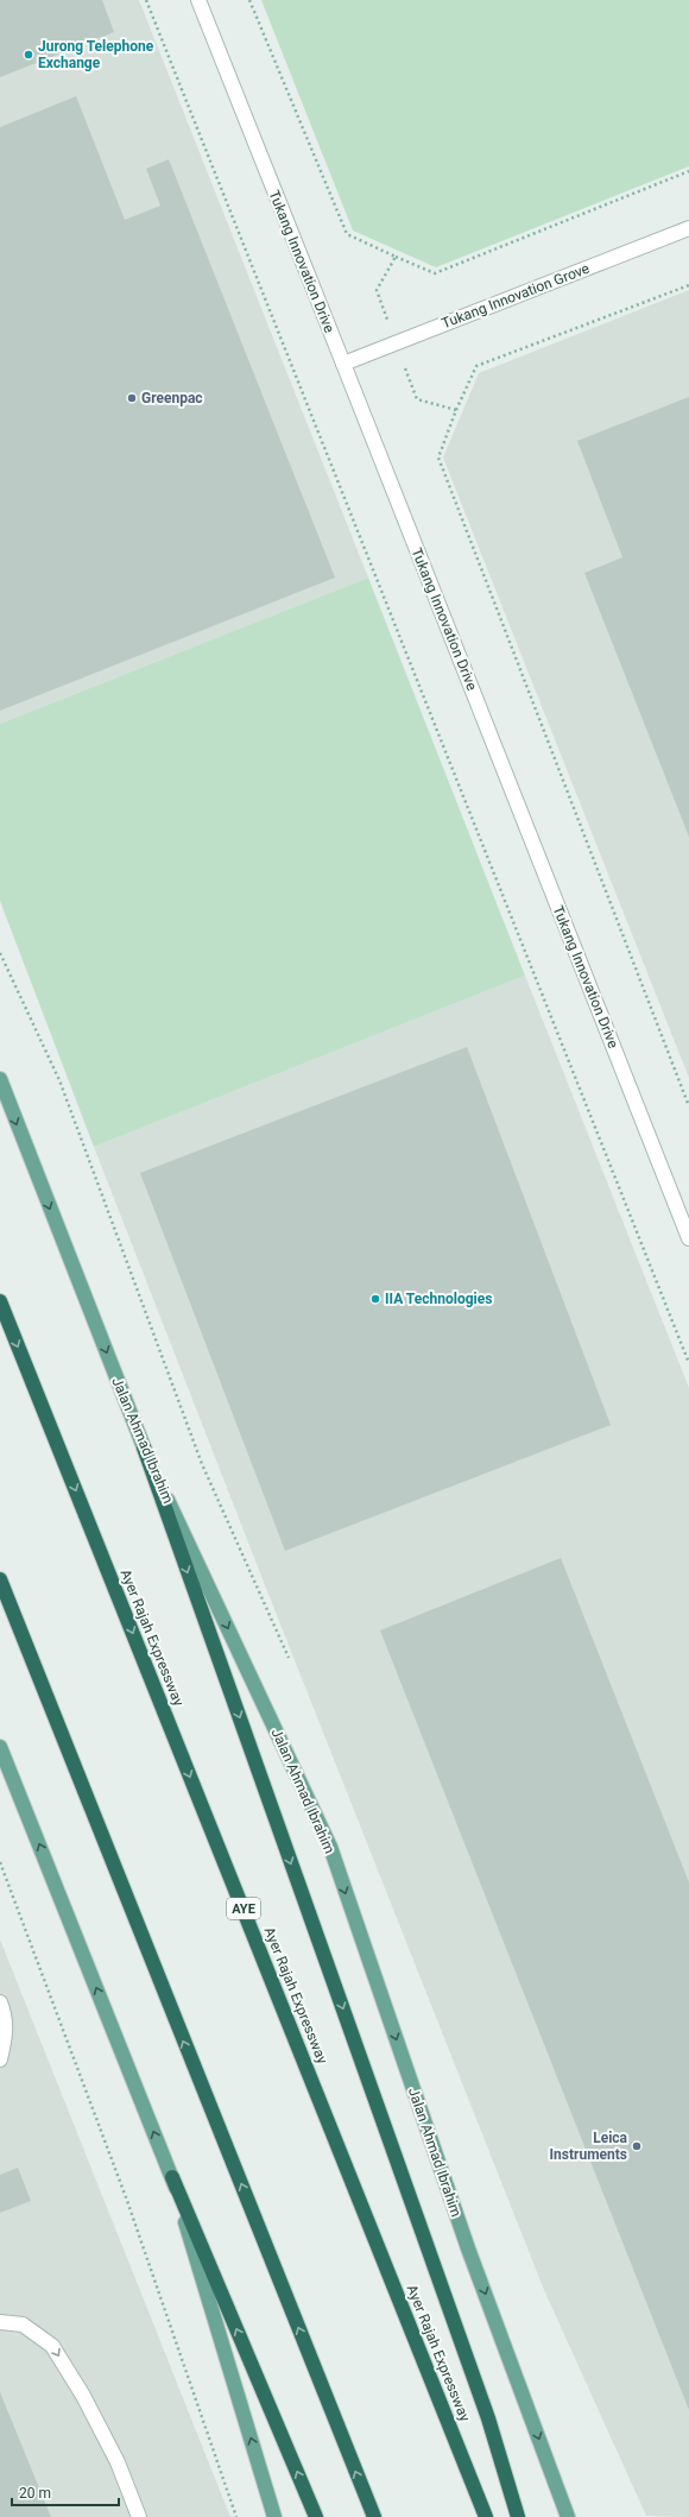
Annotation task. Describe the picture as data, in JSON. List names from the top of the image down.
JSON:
{
  "streets": {
    "highway": ["Ayer Rajah Expressway", "AYE"],
    "main road": ["Jalan Ahmad Ibrahim"],
    "street": ["Tukang Innovation Drive", "Tukang Innovation Grove"]
  },
  "crossings": [
    ["Tukang Innovation Drive", "Tukang Innovation Grove"]
  ],
  "one_way": ["Jalan Ahmad Ibrahim"],
  "places": [
    "Jurong Telephone Exchange",
    "Greenpac",
    "IIA Technologies",
    "Leica Instruments"
  ],
  "scale_bar": "20 m"
}
